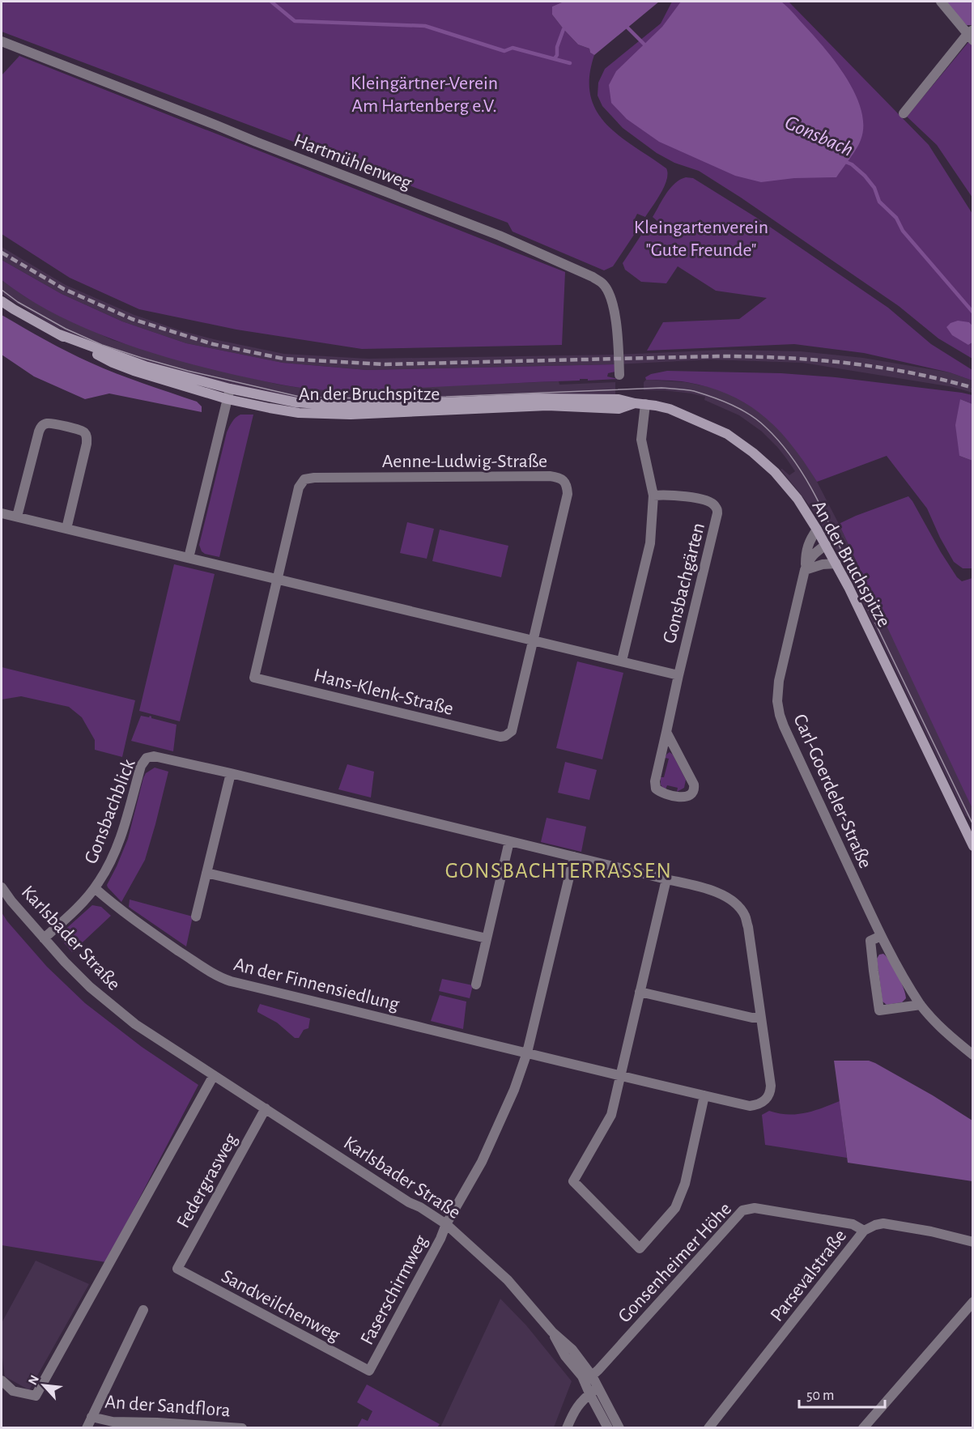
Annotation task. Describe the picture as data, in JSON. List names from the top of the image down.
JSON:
{
  "streets": {
    "main road": ["An der Bruchspitze"],
    "street": [
      "Hartmühlenweg",
      "Aenne-Ludwig-Straße",
      "Gonsbachgärten",
      "Hans-Klenk-Straße",
      "Carl-Goerdeler-Straße",
      "Gonsbachblick",
      "Karlsbader Straße",
      "An der Finnensiedlung",
      "Federgrasweg",
      "Gonsenheimer Höhe",
      "Parsevalstraße",
      "Faserschirmweg",
      "Sandveilchenweg",
      "An der Sandflora"
    ]
  },
  "crossings": [
    ["An der Bruchspitze", "Gonsbachgärten"],
    ["An der Bruchspitze", "Carl-Goerdeler-Straße"],
    ["Aenne-Ludwig-Straße", "Hans-Klenk-Straße"],
    ["Gonsbachblick", "Karlsbader Straße"],
    ["Gonsbachblick", "An der Finnensiedlung"],
    ["Gonsbachblick", "Faserschirmweg"],
    ["Karlsbader Straße", "Federgrasweg"],
    ["Karlsbader Straße", "Gonsenheimer Höhe"],
    ["Karlsbader Straße", "Faserschirmweg"],
    ["An der Finnensiedlung", "Faserschirmweg"],
    ["Federgrasweg", "Sandveilchenweg"],
    ["Gonsenheimer Höhe", "Parsevalstraße"],
    ["Faserschirmweg", "Sandveilchenweg"]
  ],
  "districts": ["GONSBACHTERRASSEN"],
  "water": ["Gonsbach"],
  "parks": ["Kleingärtner-Verein Am Hartenberg e.V.", "Kleingartenverein \"Gute Freunde\""],
  "scale_bar": "50 m",
  "north": "top left"
}
